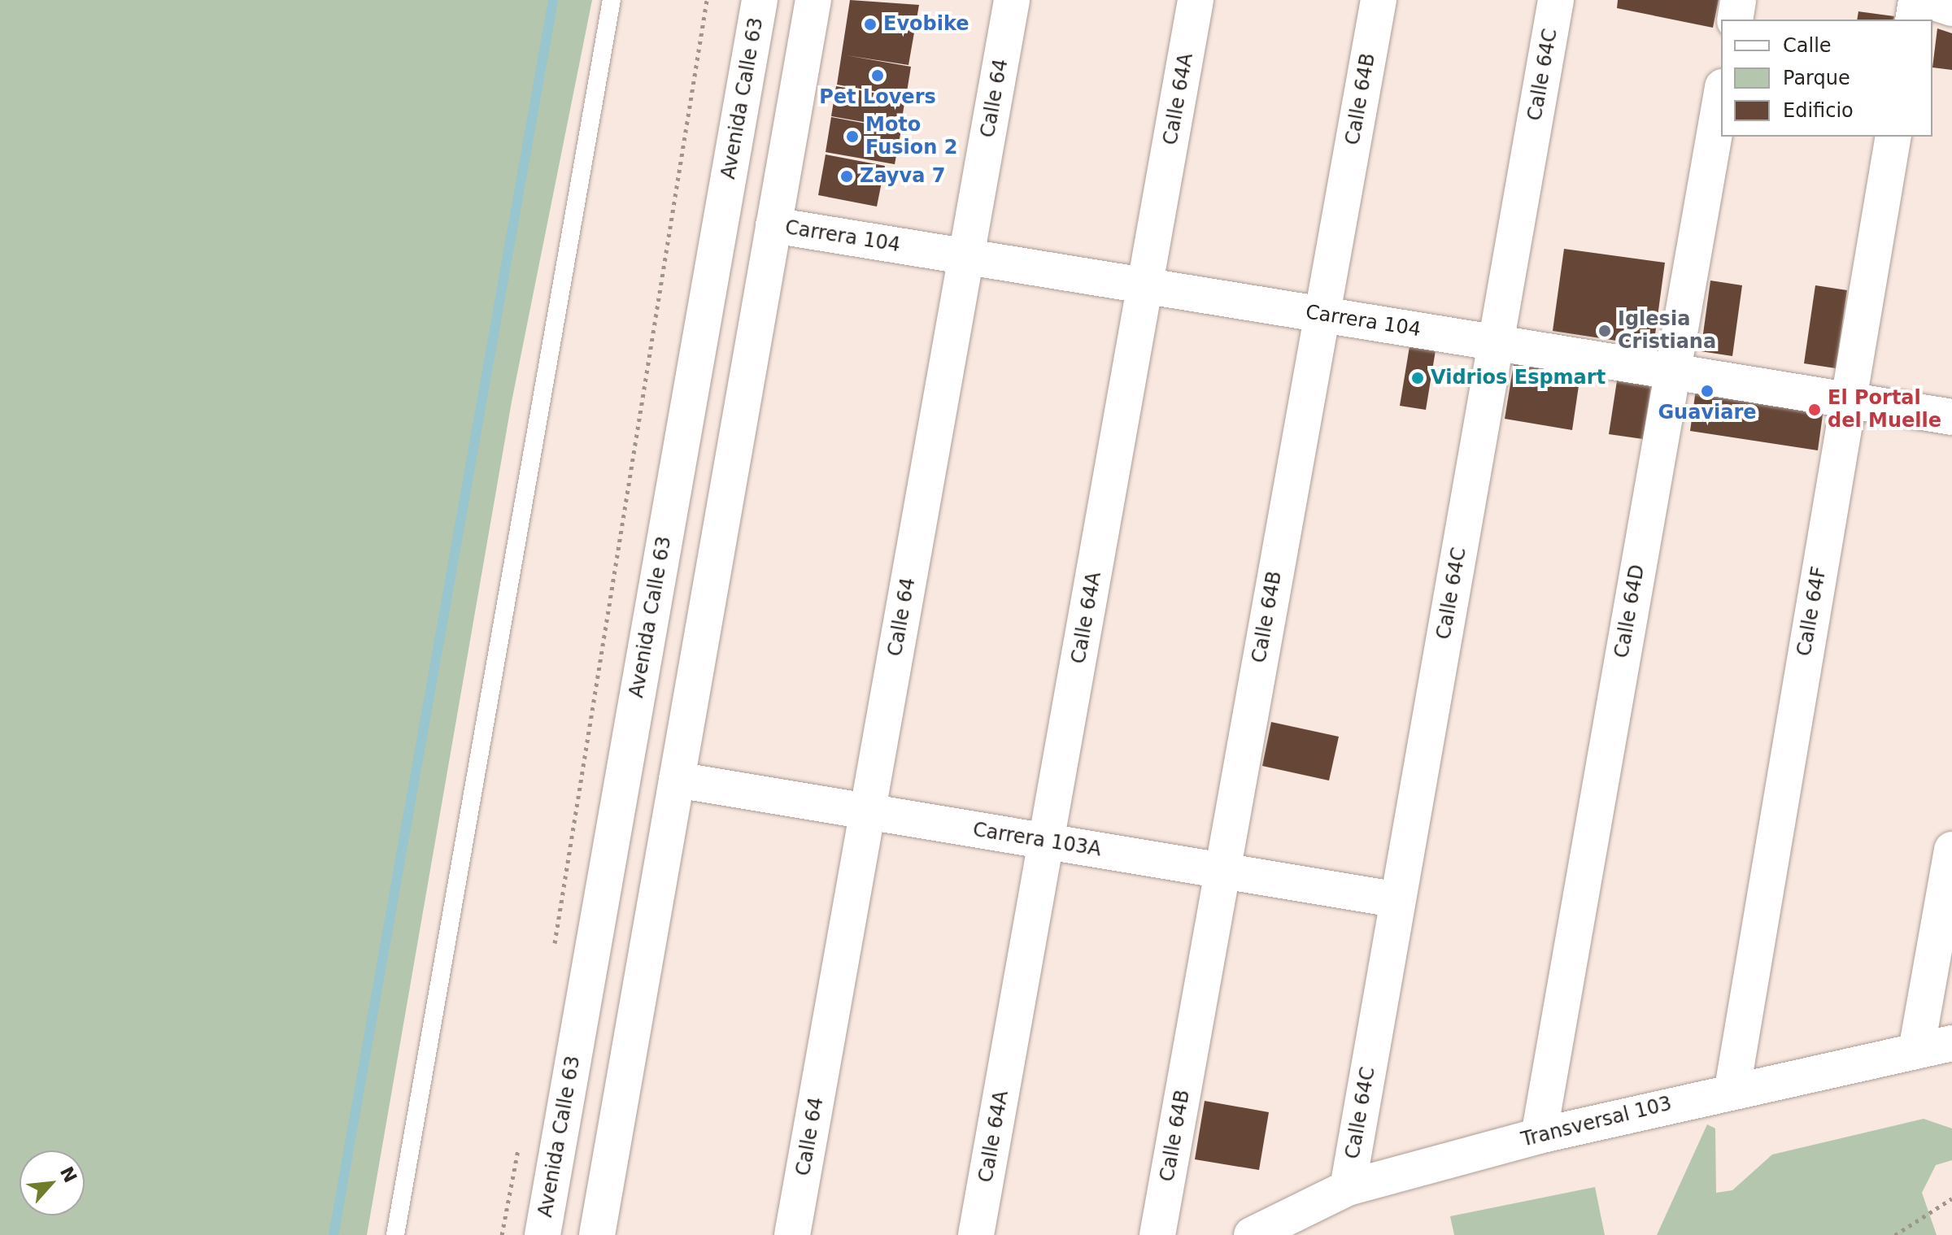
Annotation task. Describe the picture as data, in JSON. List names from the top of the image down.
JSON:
{
  "streets": {
    "street": [
      "Calle 64C",
      "Avenida Calle 63",
      "Calle 64",
      "Calle 64A",
      "Calle 64B",
      "Carrera 104",
      "Calle 64D",
      "Calle 64F",
      "Carrera 103A",
      "Transversal 103"
    ]
  },
  "crossings": [
    ["Calle 64C", "Carrera 104"],
    ["Calle 64C", "Carrera 103A"],
    ["Calle 64C", "Transversal 103"],
    ["Calle 64", "Carrera 104"],
    ["Calle 64", "Carrera 103A"],
    ["Calle 64A", "Carrera 104"],
    ["Calle 64A", "Carrera 103A"],
    ["Calle 64B", "Carrera 104"],
    ["Calle 64B", "Carrera 103A"],
    ["Carrera 104", "Calle 64D"],
    ["Carrera 104", "Calle 64F"],
    ["Calle 64D", "Transversal 103"],
    ["Calle 64F", "Transversal 103"]
  ],
  "places": [
    "Evobike",
    "Pet Lovers",
    "Moto Fusion 2",
    "Zayva 7",
    "Iglesia Cristiana",
    "Vidrios Espmart",
    "Guaviare",
    "El Portal del Muelle"
  ],
  "legend": ["Calle", "Parque", "Edificio"],
  "north": "top right"
}
